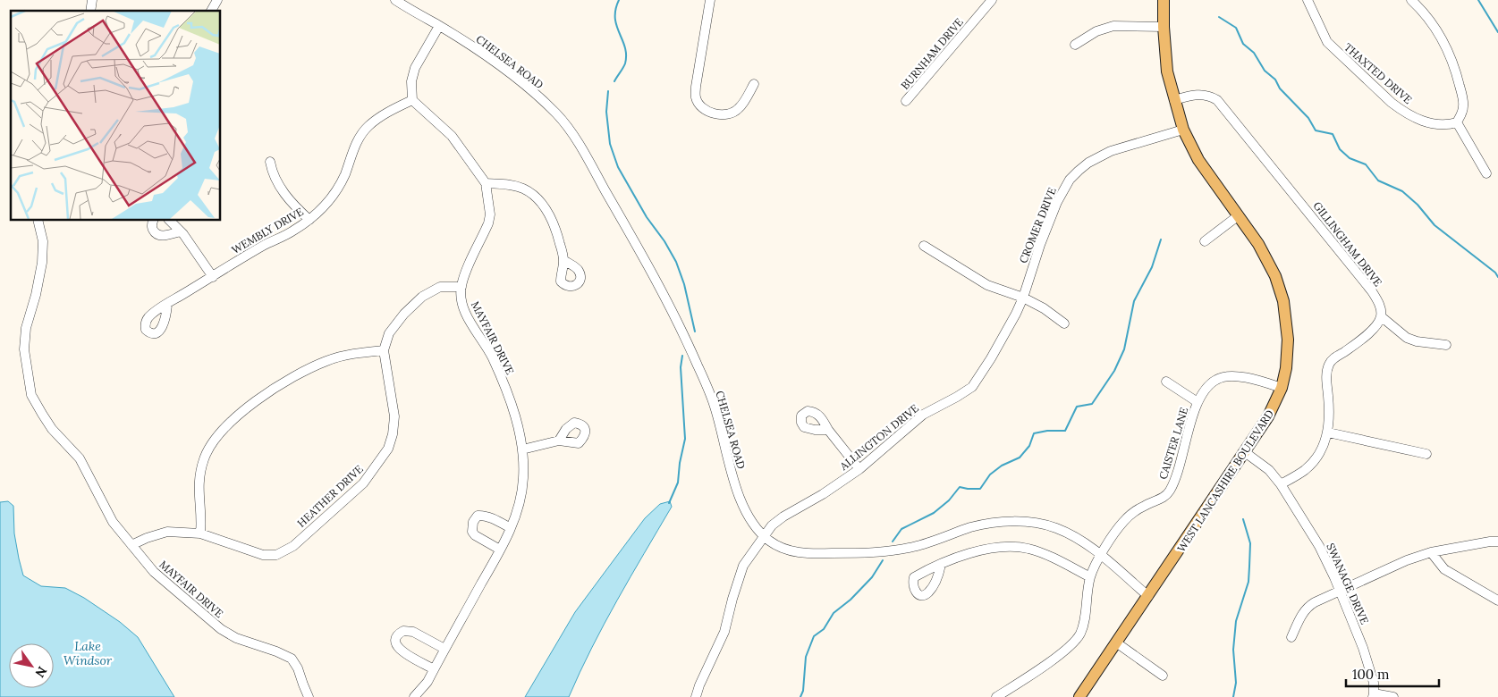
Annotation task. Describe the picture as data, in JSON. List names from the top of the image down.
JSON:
{
  "streets": {
    "main road": ["WEST LANCASHIRE BOULEVARD"],
    "street": [
      "BURNHAM DRIVE",
      "CHELSEA ROAD",
      "THAXTED DRIVE",
      "CROMER DRIVE",
      "WEMBLY DRIVE",
      "GILLINGHAM DRIVE",
      "MAYFAIR DRIVE",
      "ALLINGTON DRIVE",
      "CAISTER LANE",
      "HEATHER DRIVE",
      "SWANAGE DRIVE"
    ]
  },
  "crossings": [
    ["CHELSEA ROAD", "ALLINGTON DRIVE"],
    ["CHELSEA ROAD", "CAISTER LANE"],
    ["CHELSEA ROAD", "WEST LANCASHIRE BOULEVARD"],
    ["CROMER DRIVE", "ALLINGTON DRIVE"],
    ["CROMER DRIVE", "WEST LANCASHIRE BOULEVARD"],
    ["WEMBLY DRIVE", "MAYFAIR DRIVE"],
    ["GILLINGHAM DRIVE", "WEST LANCASHIRE BOULEVARD"],
    ["MAYFAIR DRIVE", "HEATHER DRIVE"],
    ["CAISTER LANE", "WEST LANCASHIRE BOULEVARD"],
    ["WEST LANCASHIRE BOULEVARD", "SWANAGE DRIVE"]
  ],
  "water": ["Lake Windsor"],
  "scale_bar": "100 m",
  "north": "bottom right"
}
